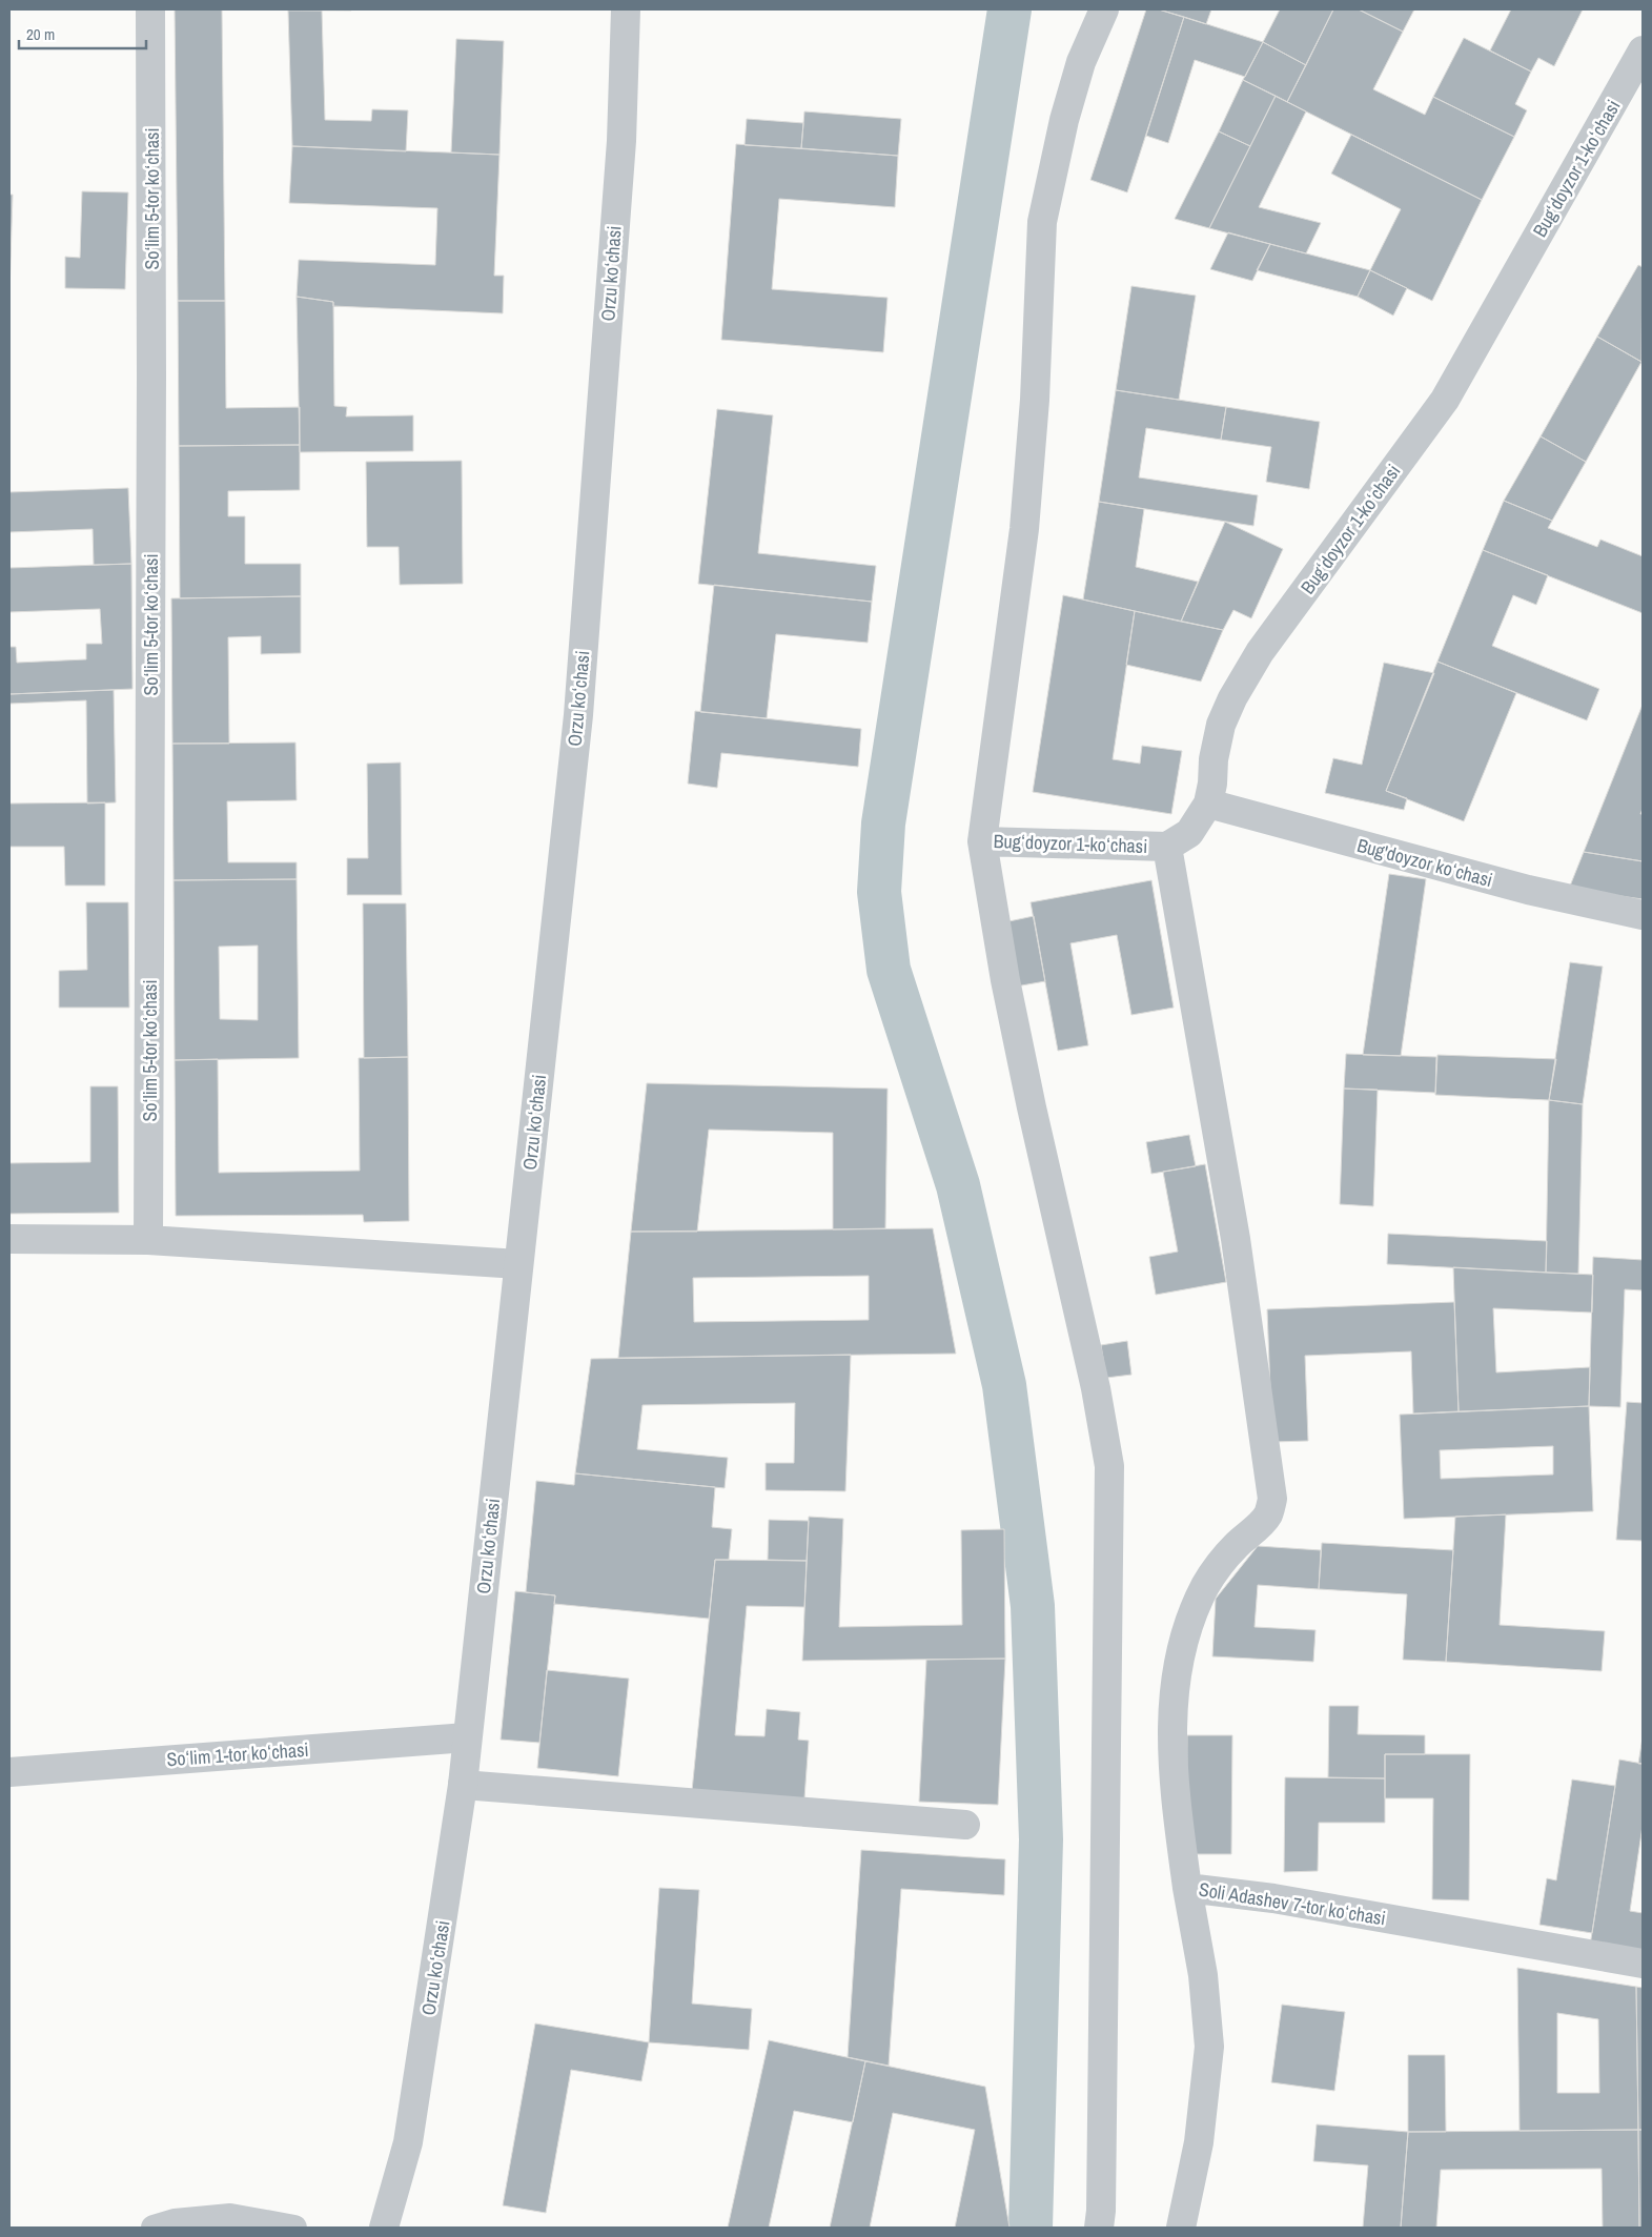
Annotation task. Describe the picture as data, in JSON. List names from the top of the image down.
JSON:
{
  "streets": {
    "street": [
      "Bugʻdoyzor 1-koʻchasi",
      "Soʻlim 5-tor koʻchasi",
      "Orzu koʻchasi",
      "Bug'doyzor koʻchasi",
      "Soʻlim 1-tor koʻchasi",
      "Soli Adashev 7-tor koʻchasi"
    ]
  },
  "crossings": [
    ["Bugʻdoyzor 1-koʻchasi", "Bug'doyzor koʻchasi"],
    ["Orzu koʻchasi", "Soʻlim 1-tor koʻchasi"]
  ],
  "scale_bar": "20 m"
}
